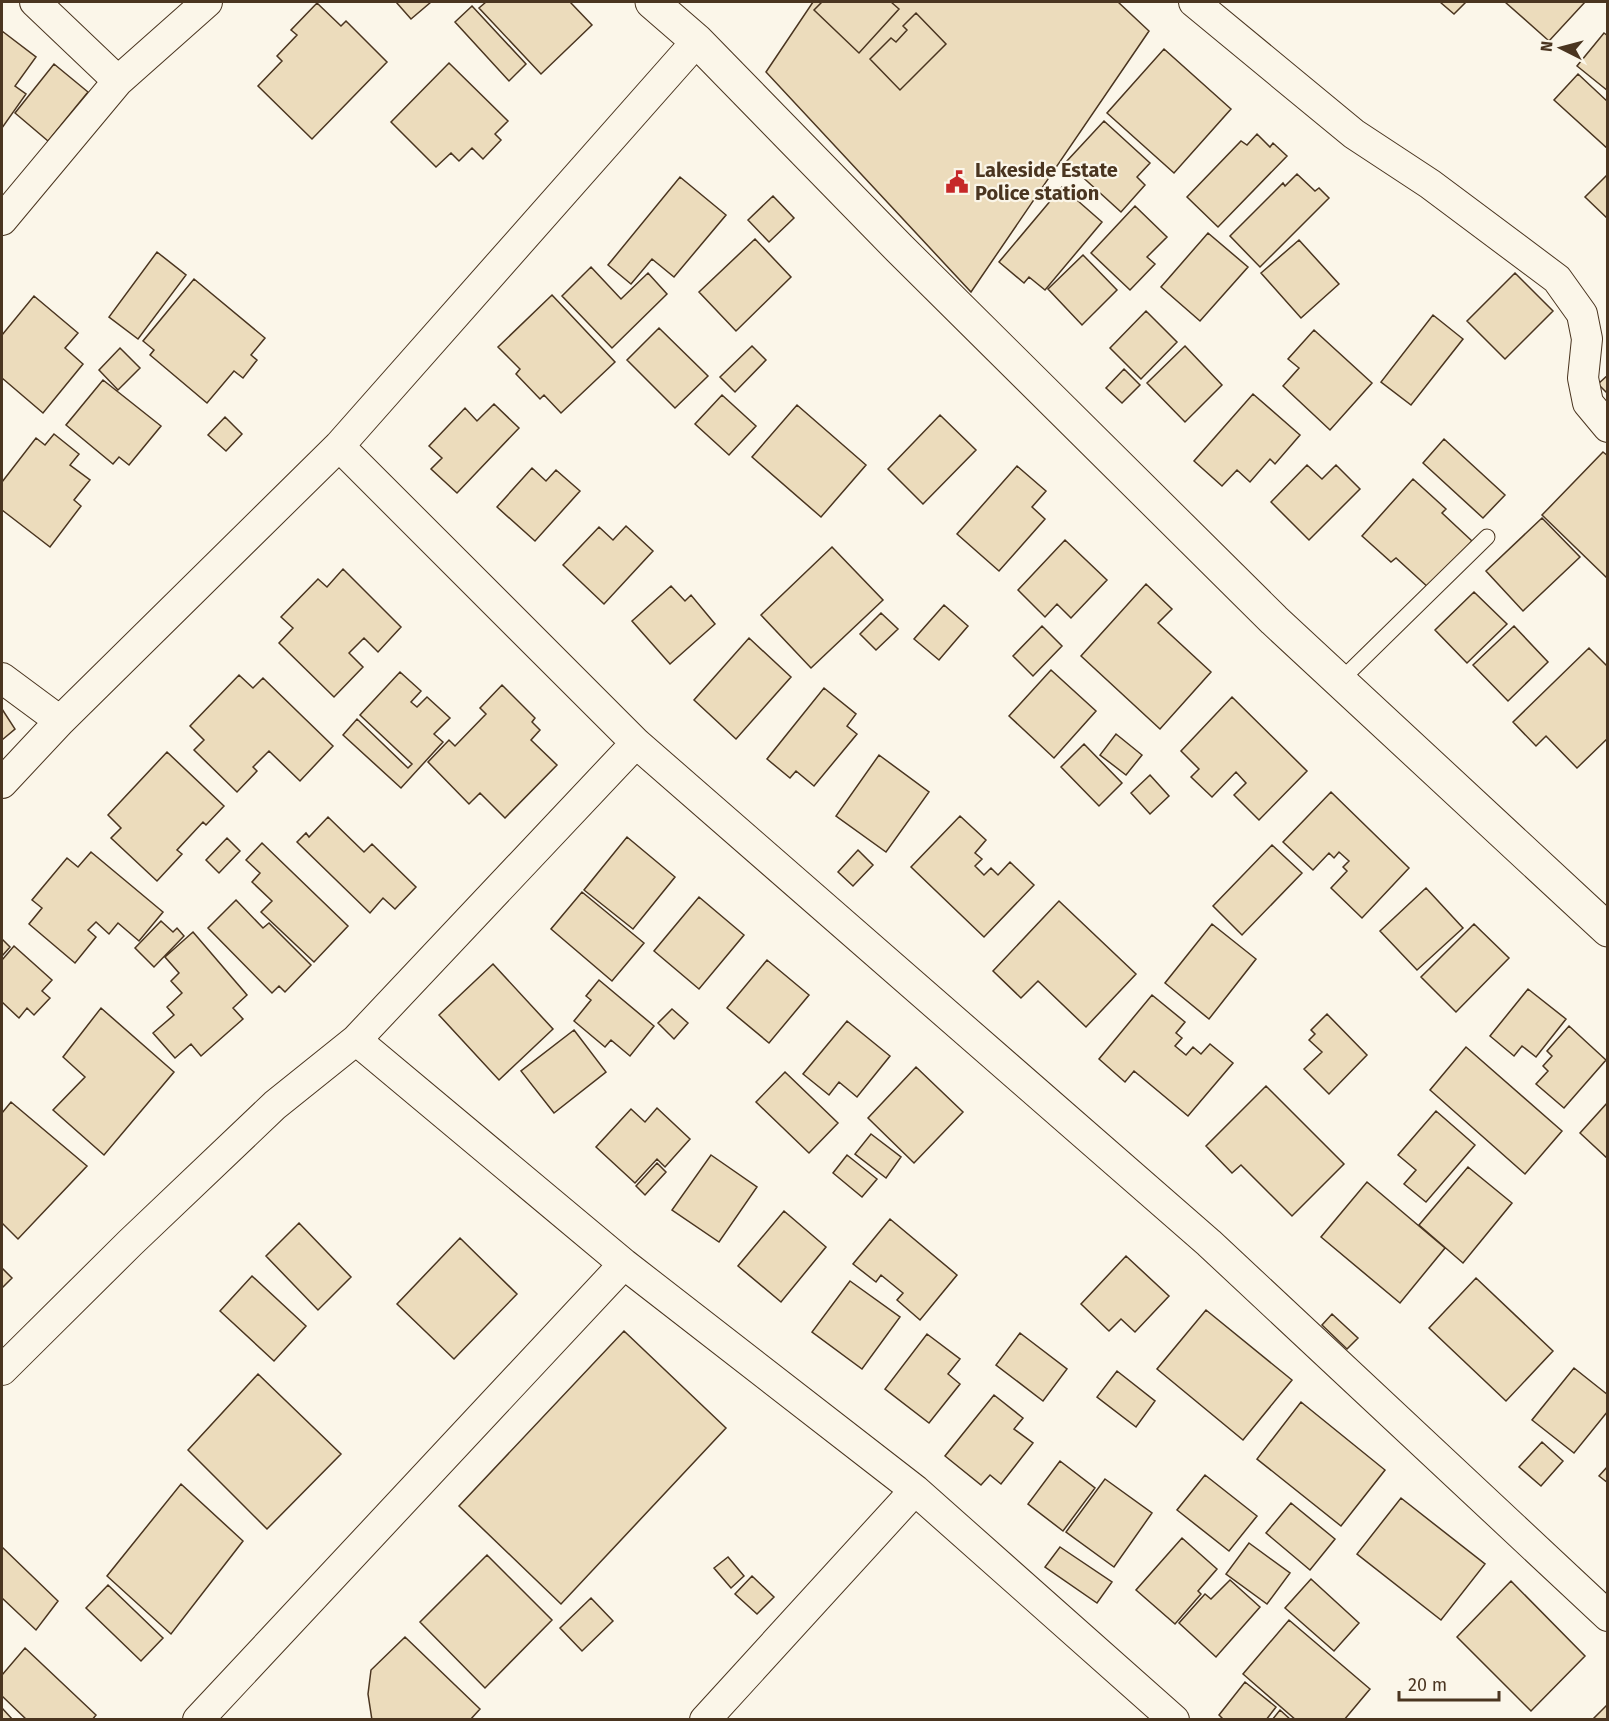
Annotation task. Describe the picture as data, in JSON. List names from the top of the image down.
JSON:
{
  "places": {
    "public building": ["Lakeside Estate Police station"]
  },
  "scale_bar": "20 m",
  "north": "left"
}
